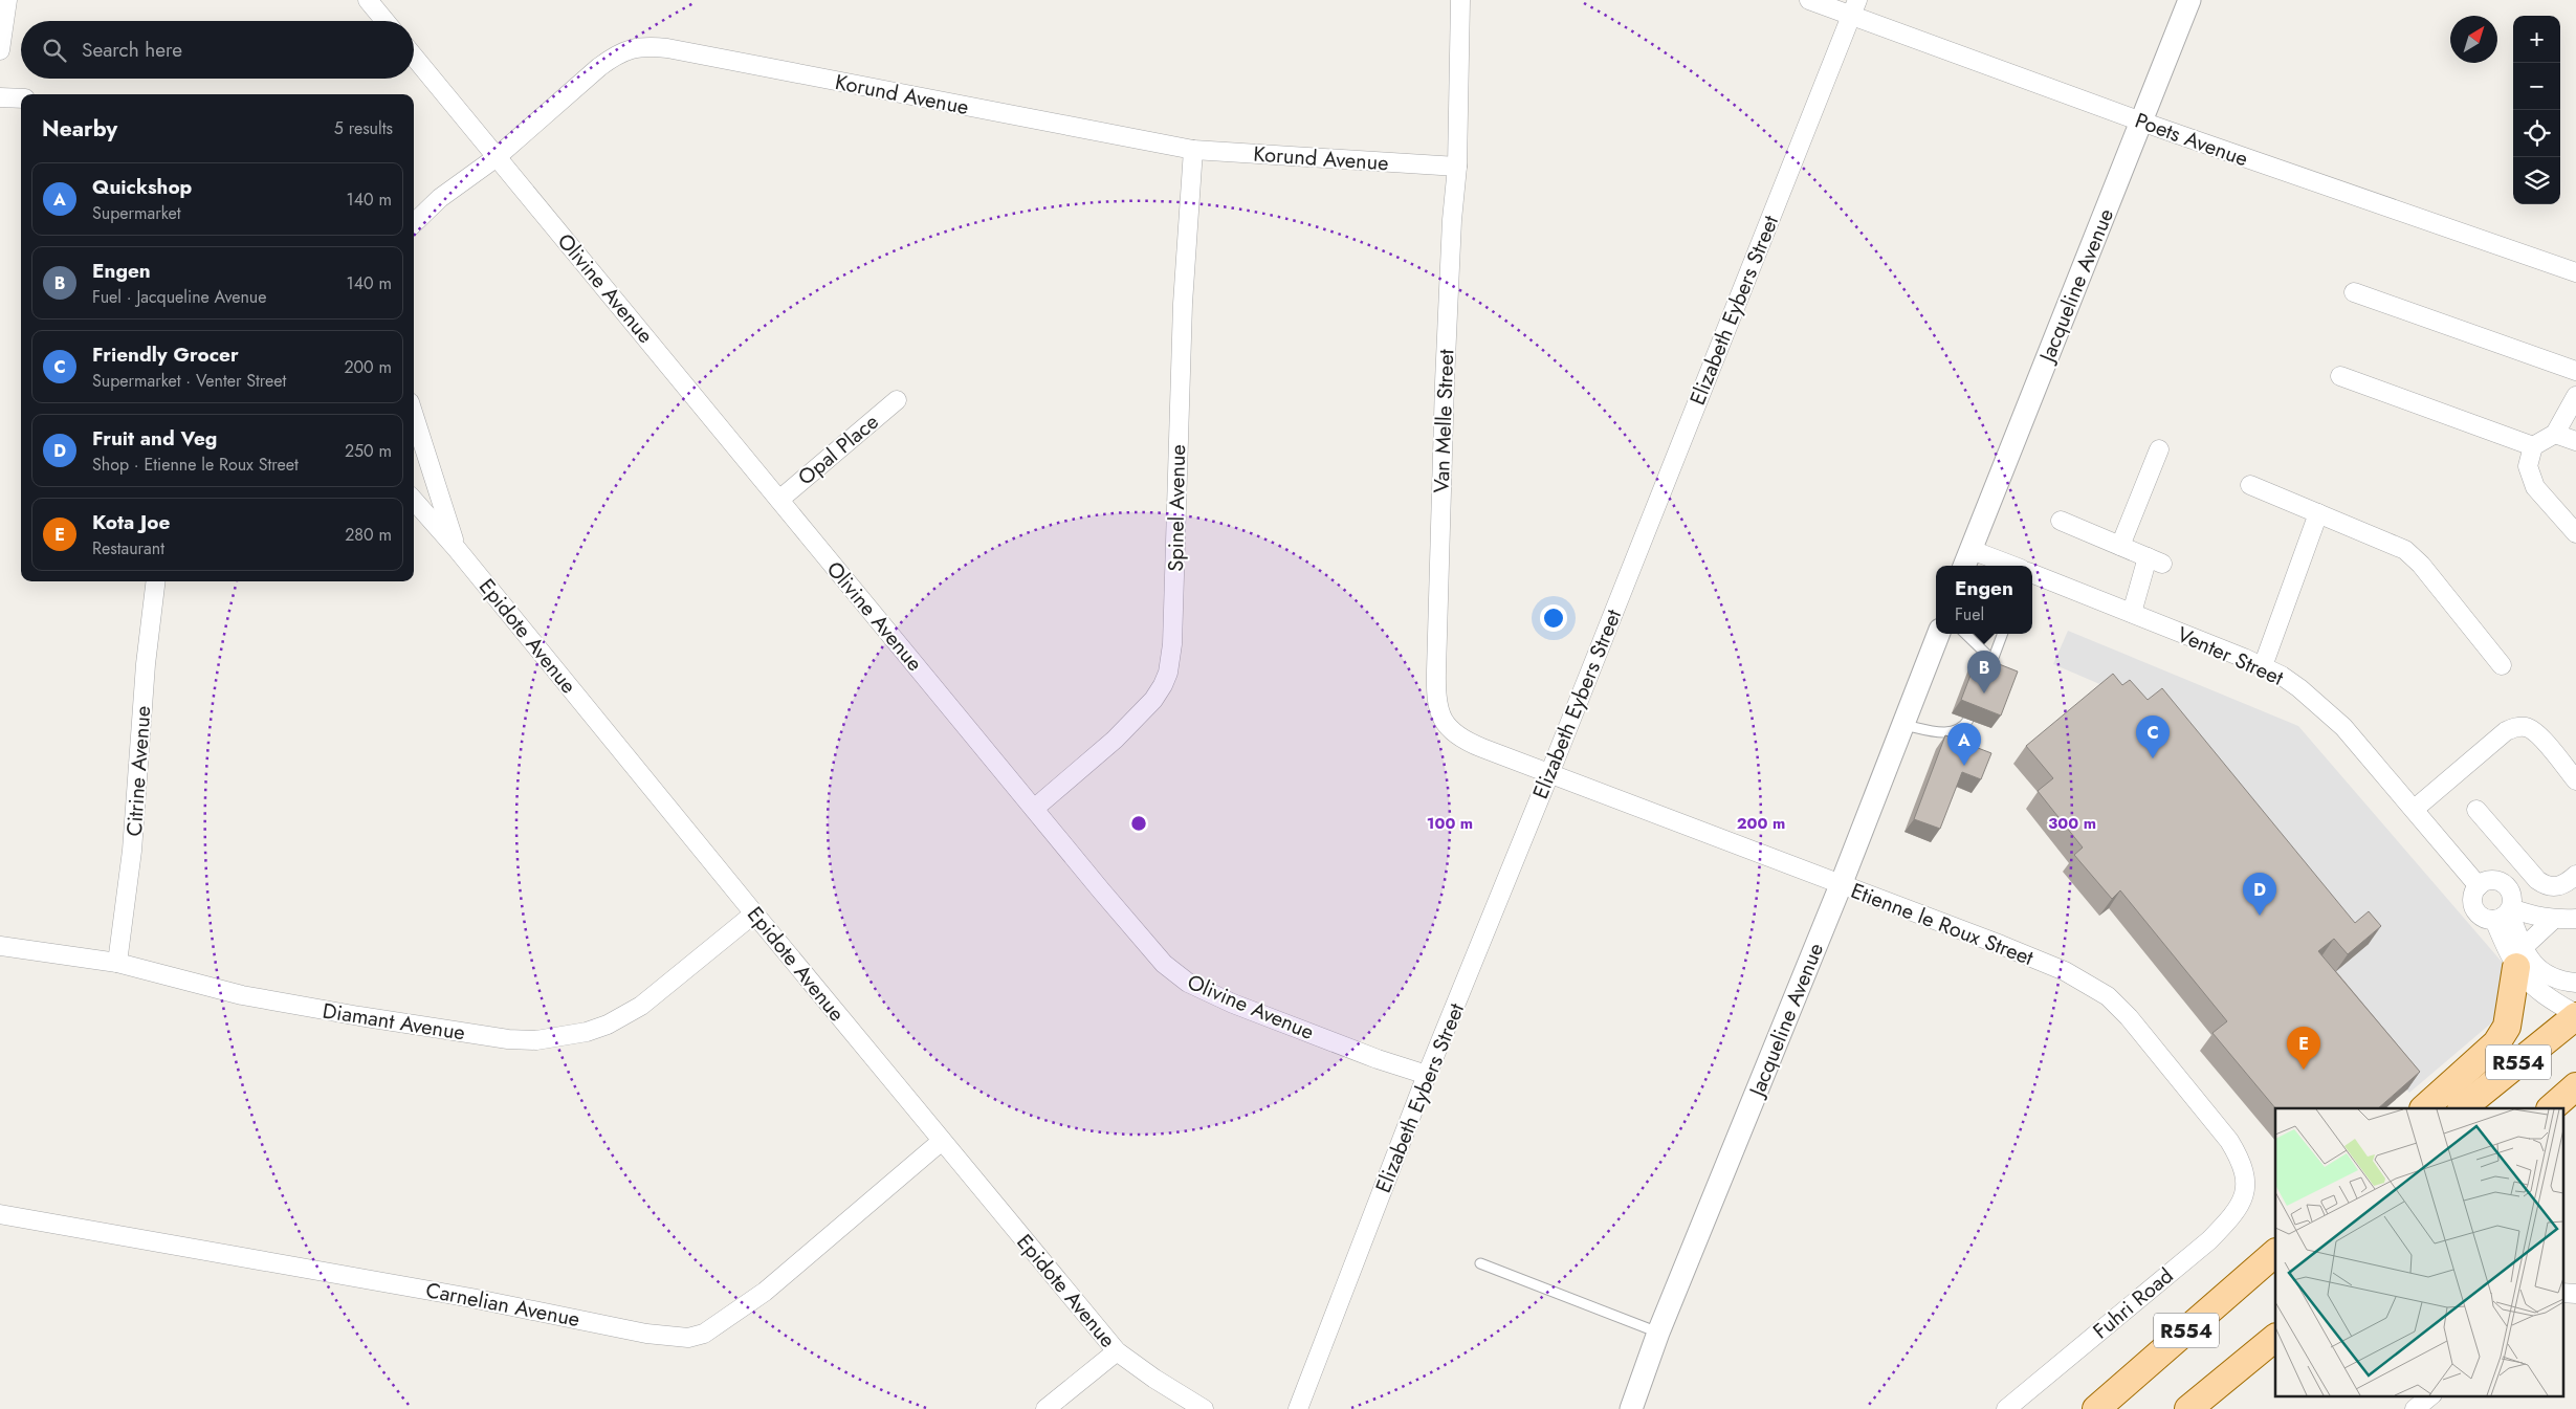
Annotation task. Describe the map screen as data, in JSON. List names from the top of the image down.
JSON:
{
  "streets": {
    "main road": ["R554"],
    "street": [
      "Korund Avenue",
      "Poets Avenue",
      "Jacqueline Avenue",
      "Olivine Avenue",
      "Elizabeth Eybers Street",
      "Van Melle Street",
      "Opal Place",
      "Spinel Avenue",
      "Epidote Avenue",
      "Venter Street",
      "Citrine Avenue",
      "Etienne le Roux Street",
      "Diamant Avenue",
      "Fuhri Road",
      "Carnelian Avenue"
    ]
  },
  "crossings": [
    ["Korund Avenue", "Olivine Avenue"],
    ["Korund Avenue", "Van Melle Street"],
    ["Korund Avenue", "Spinel Avenue"],
    ["Poets Avenue", "Jacqueline Avenue"],
    ["Poets Avenue", "Elizabeth Eybers Street"],
    ["Jacqueline Avenue", "Etienne le Roux Street"],
    ["Olivine Avenue", "Elizabeth Eybers Street"],
    ["Olivine Avenue", "Opal Place"],
    ["Olivine Avenue", "Spinel Avenue"],
    ["Elizabeth Eybers Street", "Van Melle Street"],
    ["Elizabeth Eybers Street", "Etienne le Roux Street"],
    ["Van Melle Street", "Etienne le Roux Street"],
    ["Epidote Avenue", "Diamant Avenue"],
    ["Epidote Avenue", "Carnelian Avenue"],
    ["Citrine Avenue", "Diamant Avenue"],
    ["Etienne le Roux Street", "Fuhri Road"]
  ],
  "north": "top right",
  "page": {
    "map_buttons": ["+", "−"],
    "search": "Search here",
    "heading": ["Nearby", "5 results"],
    "list": [
      {
        "mark": "A",
        "name": "Quickshop",
        "note": "Supermarket",
        "value": "140 m"
      },
      {
        "mark": "B",
        "name": "Engen",
        "note": "Fuel · Jacqueline Avenue",
        "value": "140 m"
      },
      {
        "mark": "C",
        "name": "Friendly Grocer",
        "note": "Supermarket · Venter Street",
        "value": "200 m"
      },
      {
        "mark": "D",
        "name": "Fruit and Veg",
        "note": "Shop · Etienne le Roux Street",
        "value": "250 m"
      },
      {
        "mark": "E",
        "name": "Kota Joe",
        "note": "Restaurant",
        "value": "280 m"
      }
    ],
    "popup": ["Engen", "Fuel"],
    "pins": [
      "B",
      "C",
      "A",
      "D",
      "E"
    ]
  },
  "rings": ["100 m", "200 m", "300 m"]
}
